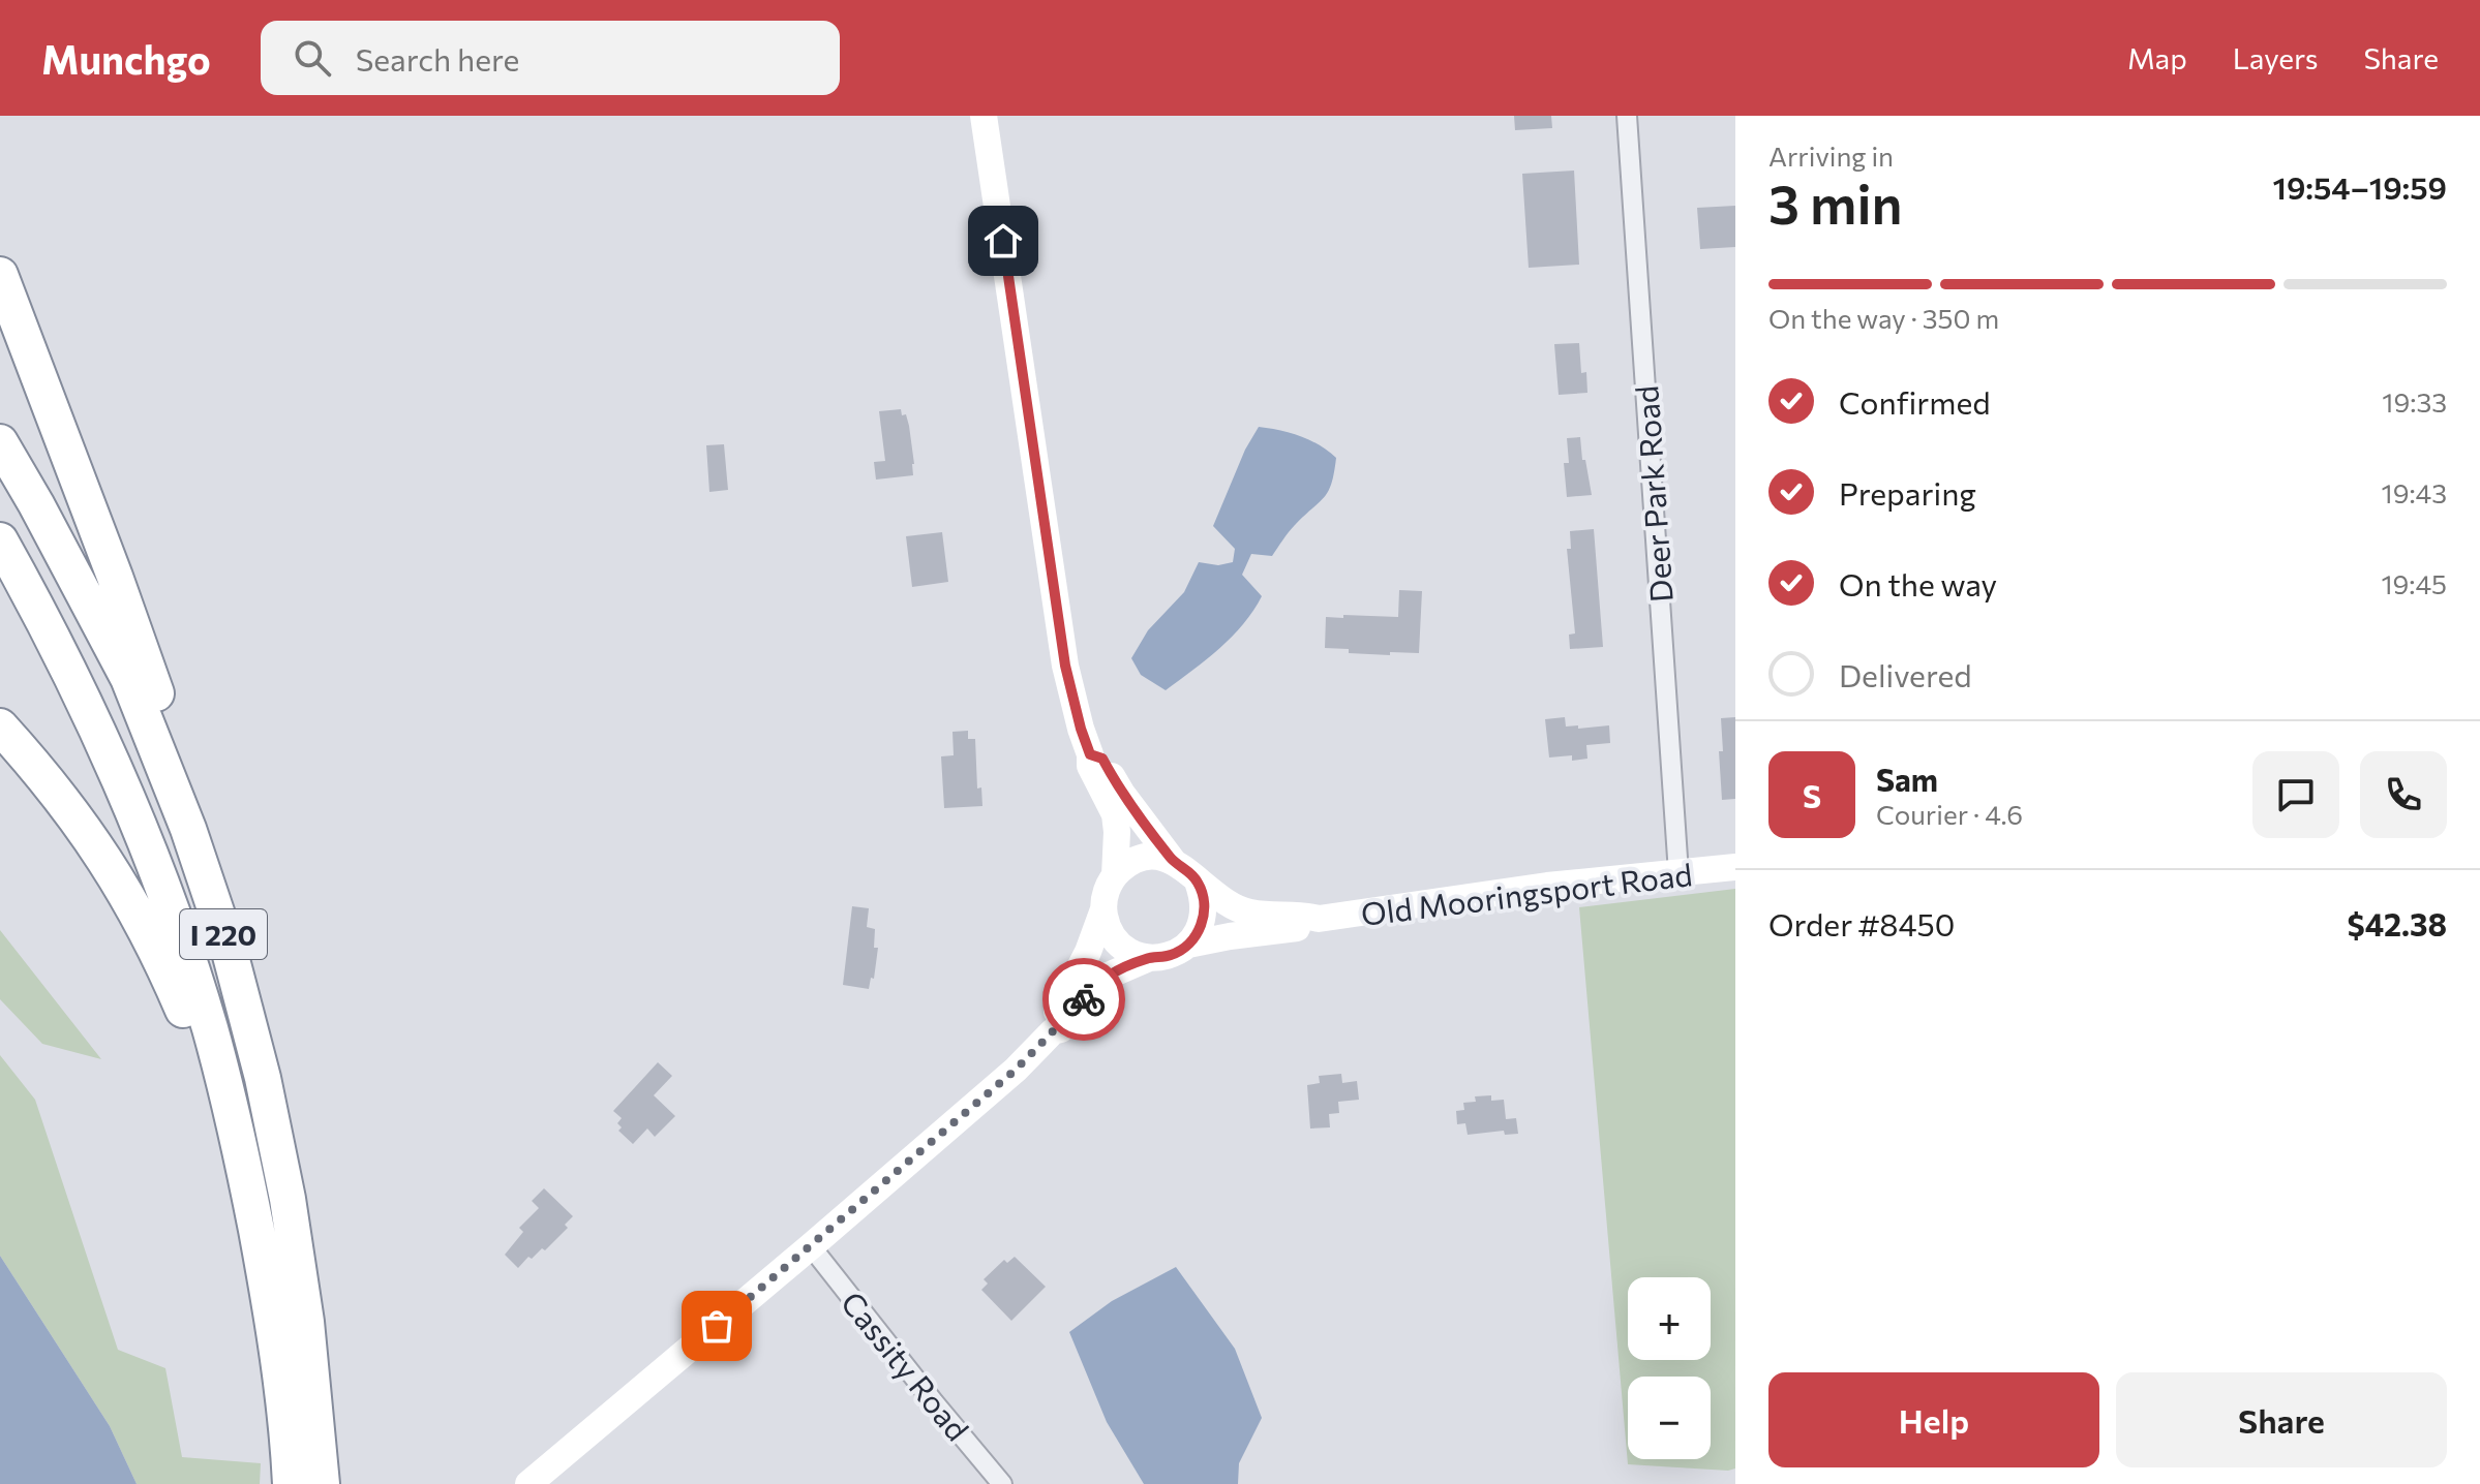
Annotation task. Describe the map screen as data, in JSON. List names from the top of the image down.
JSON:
{
  "streets": {
    "highway": ["I 220"],
    "main road": ["Old Mooringsport Road"],
    "street": ["Deer Park Road", "Cassity Road"]
  },
  "crossings": [
    ["Deer Park Road", "Old Mooringsport Road"],
    ["Old Mooringsport Road", "Cassity Road"]
  ],
  "page": {
    "header": "Munchgo",
    "search": "Search here",
    "nav": ["Map", "Layers", "Share"],
    "heading": ["3 min", "Arriving in", "19:54–19:59"],
    "panel": [
      "Sam",
      "Courier · 4.6",
      "Order #8450",
      "$42.38"
    ],
    "bar": "On the way · 350 m",
    "list": [
      ["Confirmed", "19:33"],
      ["Preparing", "19:43"],
      ["On the way", "19:45"],
      "Delivered"
    ],
    "round": "S",
    "map_buttons": ["+", "−"],
    "buttons": ["Help", "Share"]
  }
}
